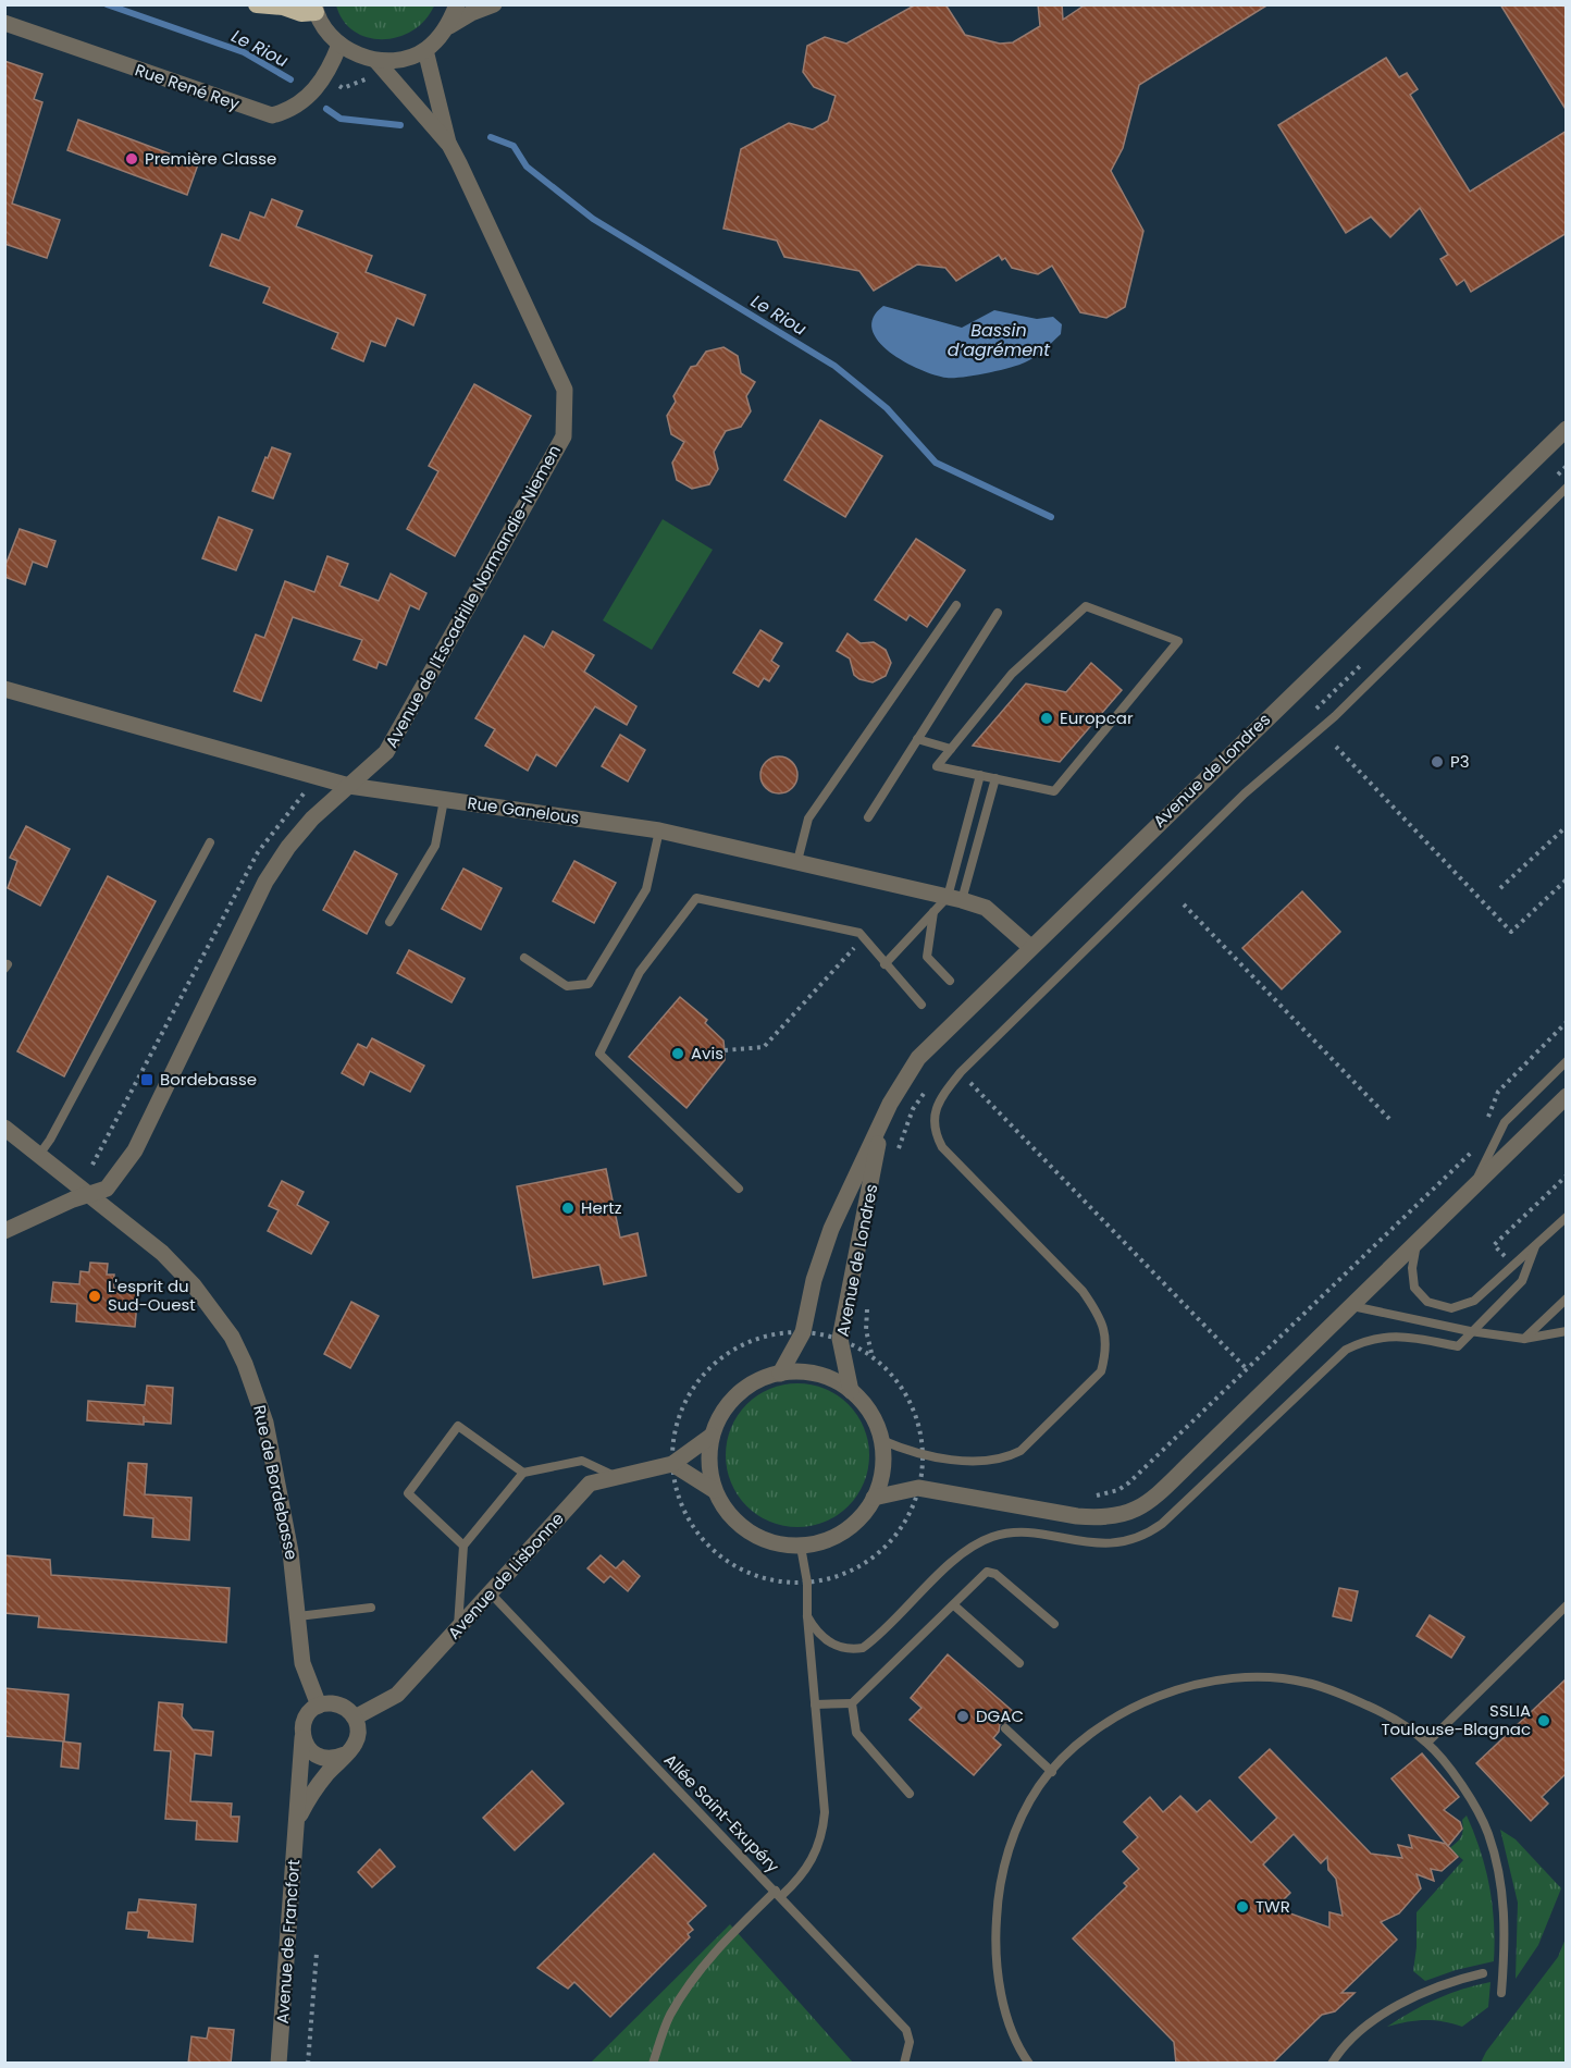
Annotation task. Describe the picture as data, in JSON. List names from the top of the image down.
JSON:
{
  "streets": {
    "street": [
      "Rue René Rey",
      "Avenue de l'Escadrille Normandie-Niemen",
      "Avenue de Londres",
      "Rue Ganelous",
      "Rue de Bordebasse",
      "Avenue de Lisbonne",
      "Avenue de Francfort"
    ],
    "lane": ["Allée Saint-Exupéry"]
  },
  "crossings": [
    ["Avenue de l'Escadrille Normandie-Niemen", "Rue Ganelous"],
    ["Avenue de l'Escadrille Normandie-Niemen", "Rue de Bordebasse"],
    ["Avenue de Londres", "Rue Ganelous"],
    ["Avenue de Londres", "Avenue de Lisbonne"],
    ["Rue de Bordebasse", "Avenue de Lisbonne"],
    ["Rue de Bordebasse", "Avenue de Francfort"],
    ["Avenue de Lisbonne", "Allée Saint-Exupéry"],
    ["Avenue de Lisbonne", "Avenue de Francfort"]
  ],
  "water": ["Le Riou", "Bassin d’agrément"],
  "places": {
    "other": [
      "Première Classe",
      "Europcar",
      "P3",
      "Avis",
      "Hertz",
      "L'esprit du Sud-Ouest",
      "DGAC",
      "SSLIA Toulouse-Blagnac",
      "TWR"
    ],
    "transit": ["Bordebasse"]
  }
}
